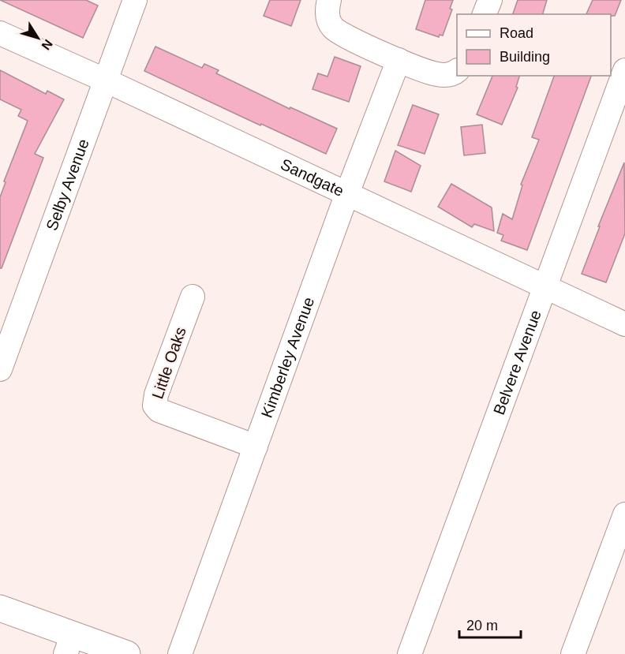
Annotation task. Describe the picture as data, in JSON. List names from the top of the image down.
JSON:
{
  "streets": {
    "street": [
      "Sandgate",
      "Selby Avenue",
      "Kimberley Avenue",
      "Belvere Avenue",
      "Little Oaks"
    ]
  },
  "crossings": [
    ["Sandgate", "Selby Avenue"],
    ["Sandgate", "Kimberley Avenue"],
    ["Sandgate", "Belvere Avenue"],
    ["Kimberley Avenue", "Little Oaks"]
  ],
  "legend": ["Road", "Building"],
  "scale_bar": "20 m",
  "north": "bottom right"
}
